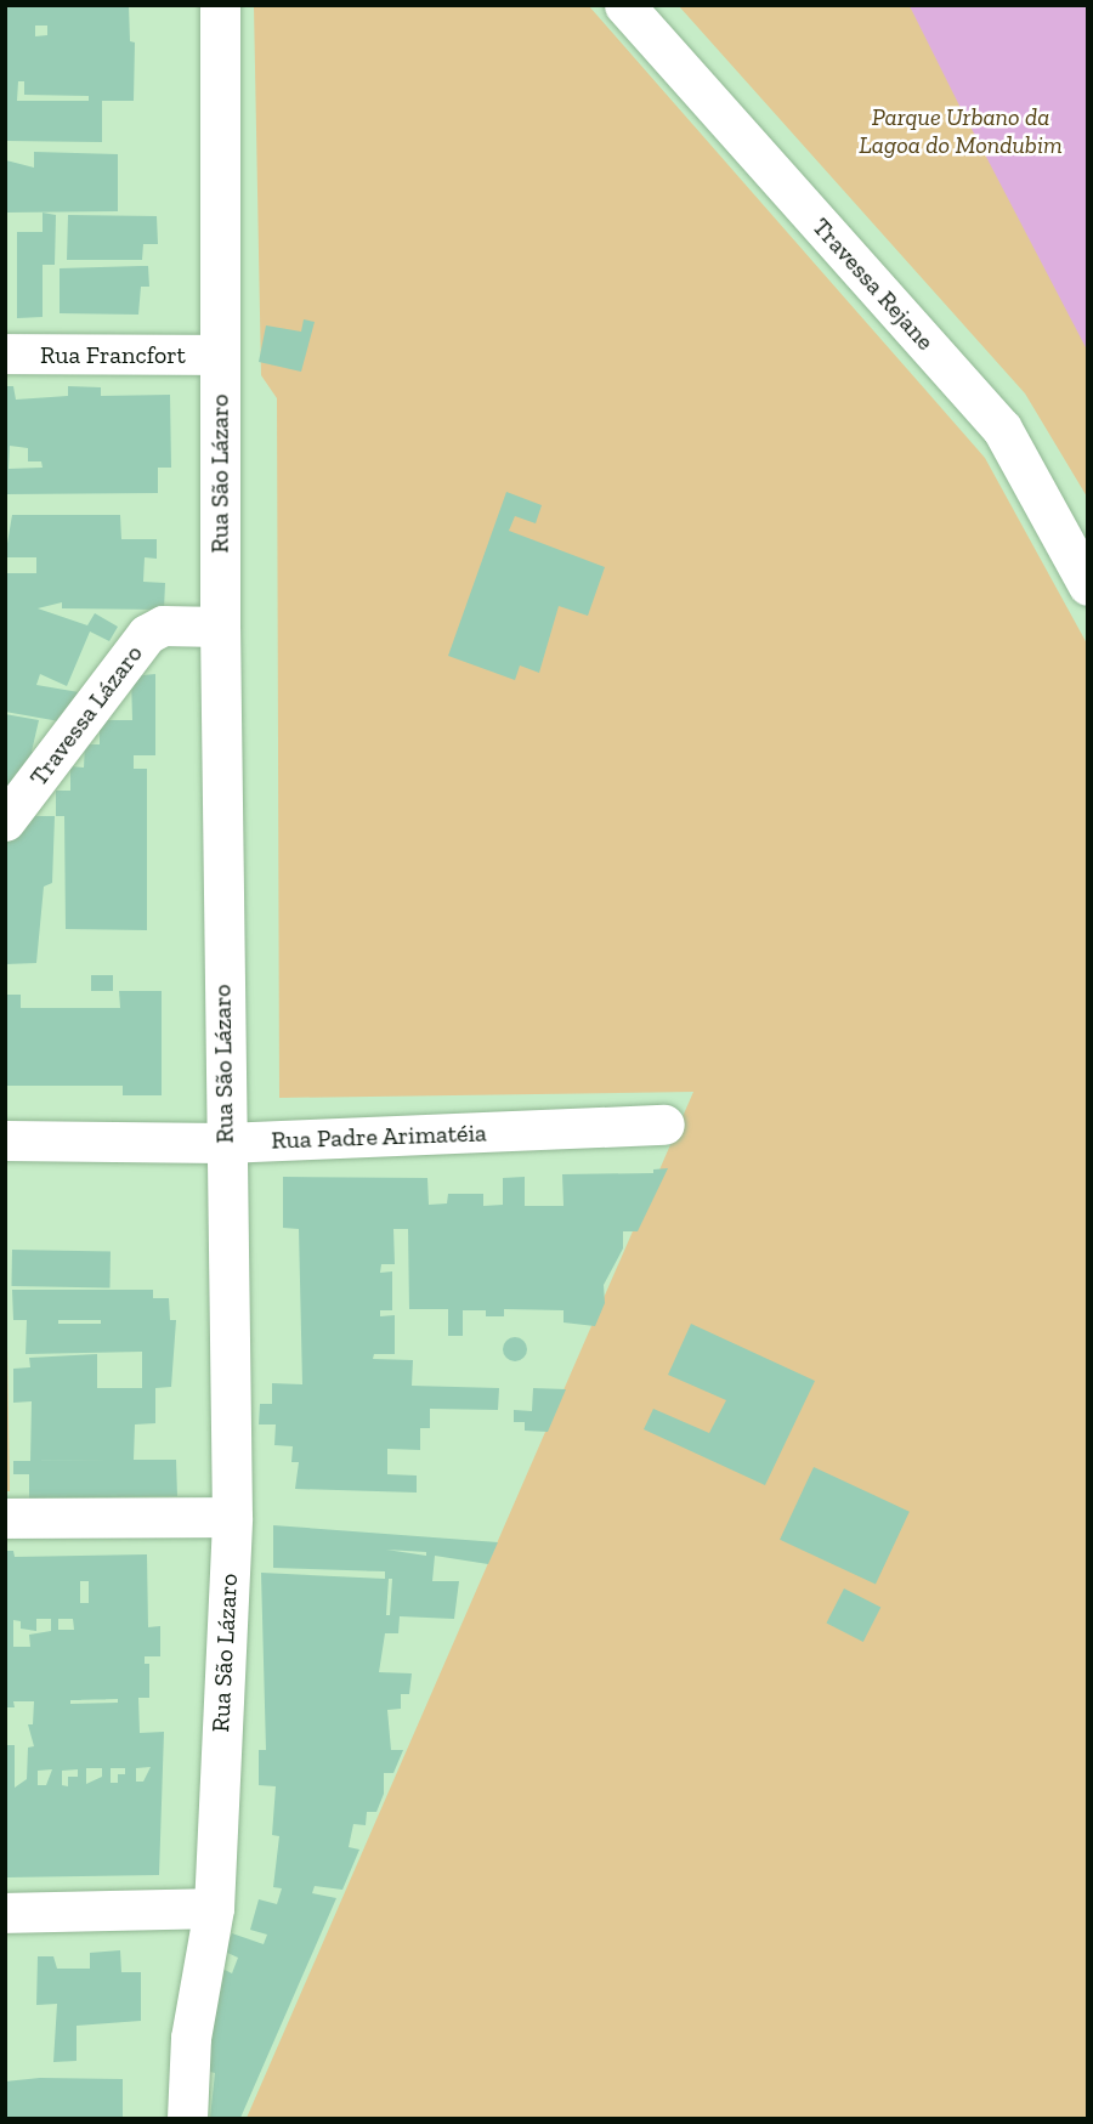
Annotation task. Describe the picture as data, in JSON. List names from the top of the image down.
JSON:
{
  "streets": {
    "street": [
      "Travessa Rejane",
      "Rua Francfort",
      "Rua São Lázaro",
      "Travessa Lázaro",
      "Rua Padre Arimatéia"
    ]
  },
  "crossings": [
    ["Rua Francfort", "Rua São Lázaro"],
    ["Rua São Lázaro", "Travessa Lázaro"],
    ["Rua São Lázaro", "Rua Padre Arimatéia"]
  ],
  "parks": ["Parque Urbano da Lagoa do Mondubim"]
}
